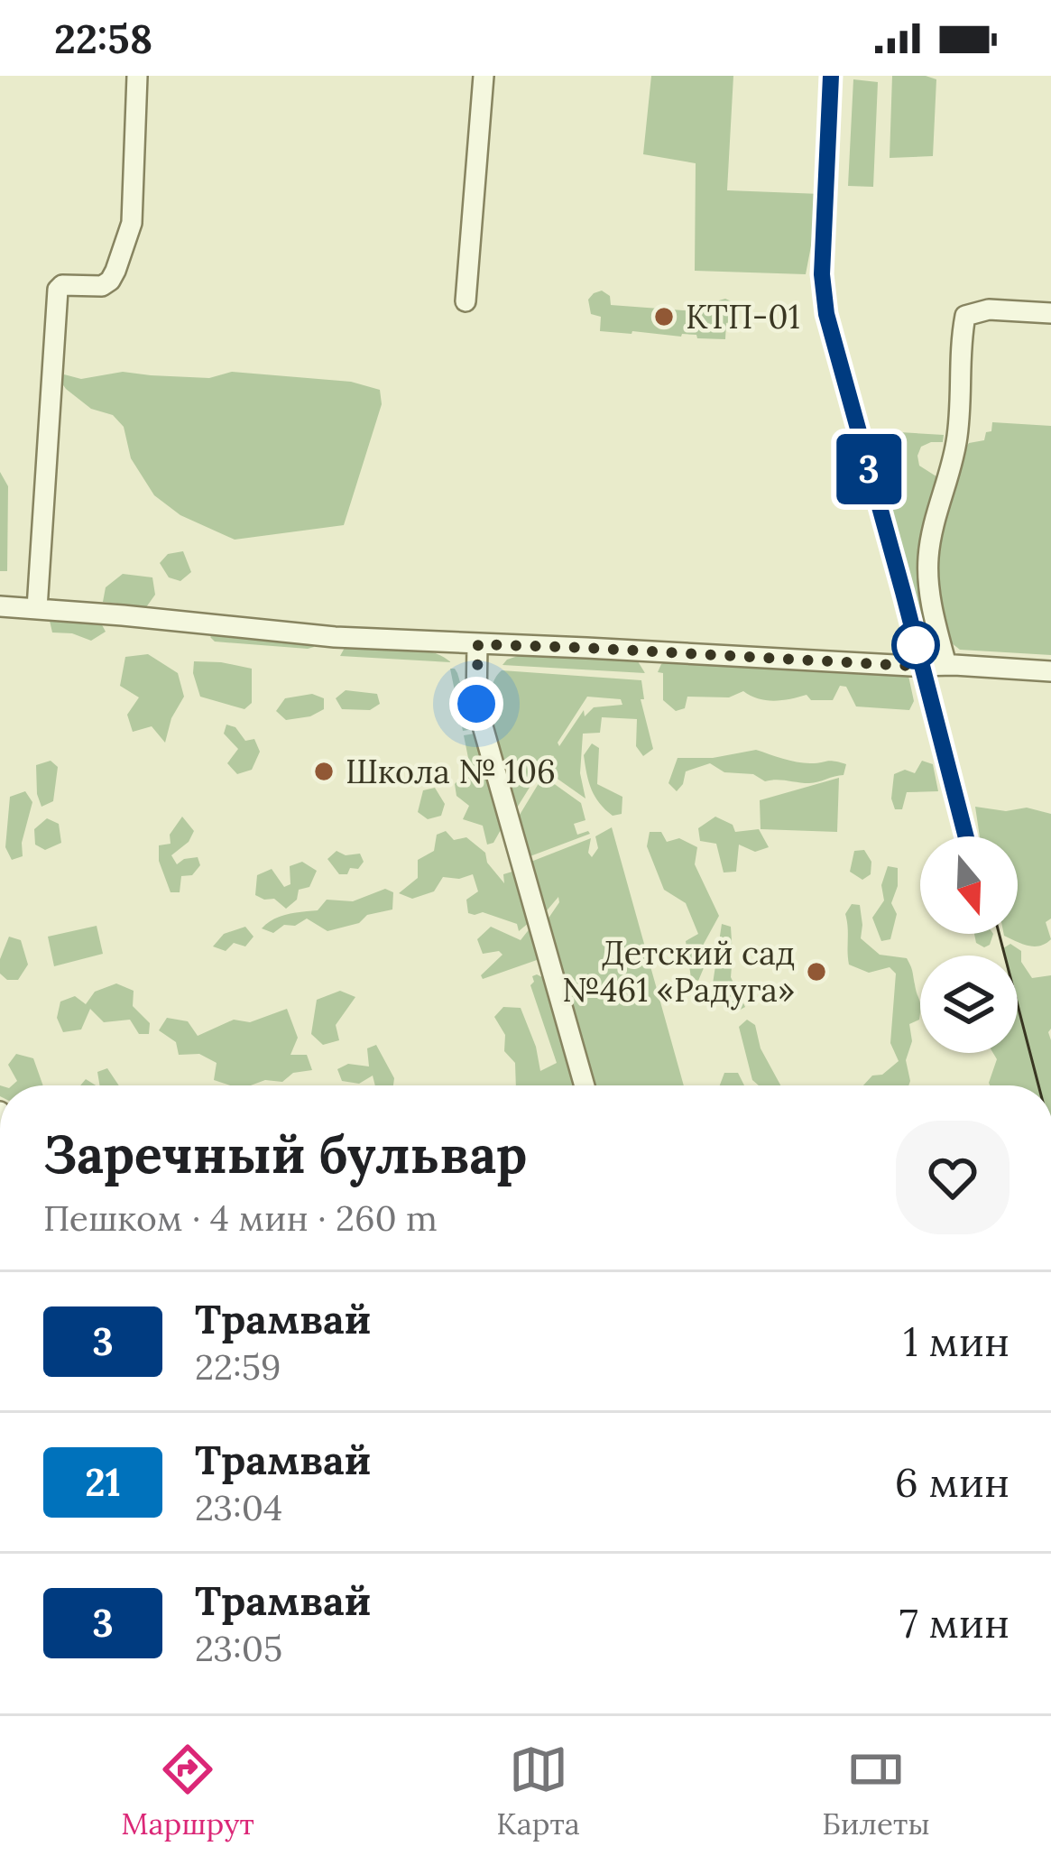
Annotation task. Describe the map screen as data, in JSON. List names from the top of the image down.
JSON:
{
  "places": ["КТП-01", "Школа № 106", "Детский сад №461 «Радуга»"],
  "lines": ["tram line 3"],
  "north": "bottom",
  "page": {
    "status": "22:58",
    "on_map": "3",
    "heading": ["Заречный бульвар", "Пешком · 4 мин · 260 m"],
    "list": [
      {
        "mark": "3",
        "name": "Трамвай",
        "note": "22:59",
        "value": "1 мин"
      },
      {
        "mark": "21",
        "name": "Трамвай",
        "note": "23:04",
        "value": "6 мин"
      },
      {
        "mark": "3",
        "name": "Трамвай",
        "note": "23:05",
        "value": "7 мин"
      }
    ],
    "tabs": ["Маршрут", "Карта", "Билеты"]
  }
}
